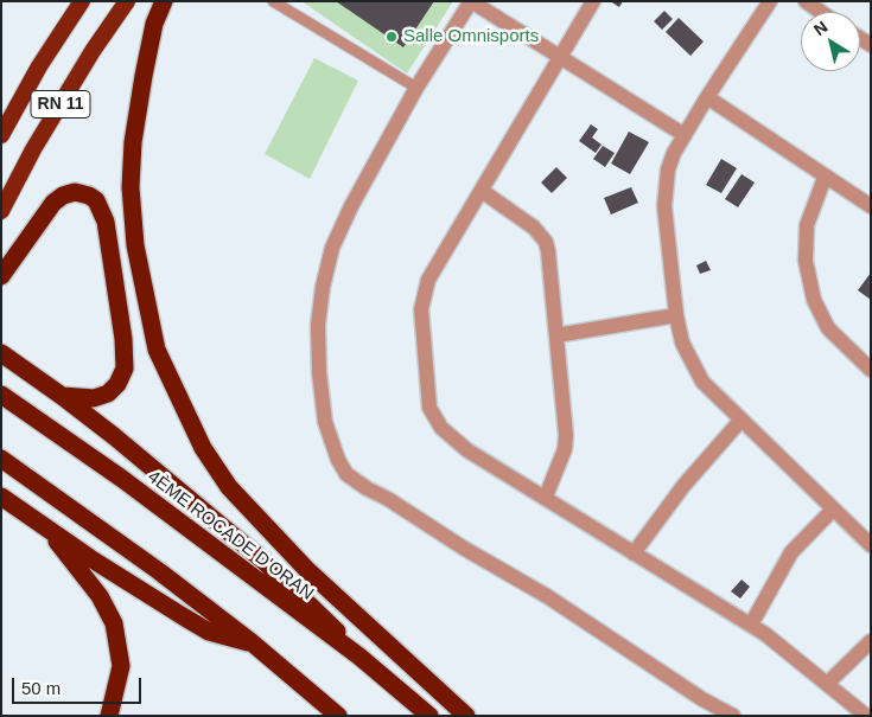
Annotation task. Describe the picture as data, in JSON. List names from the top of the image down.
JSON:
{
  "streets": {
    "highway": ["RN 11", "4ÈME ROCADE D'ORAN"]
  },
  "places": ["Salle Omnisports"],
  "scale_bar": "50 m",
  "north": "top left"
}
